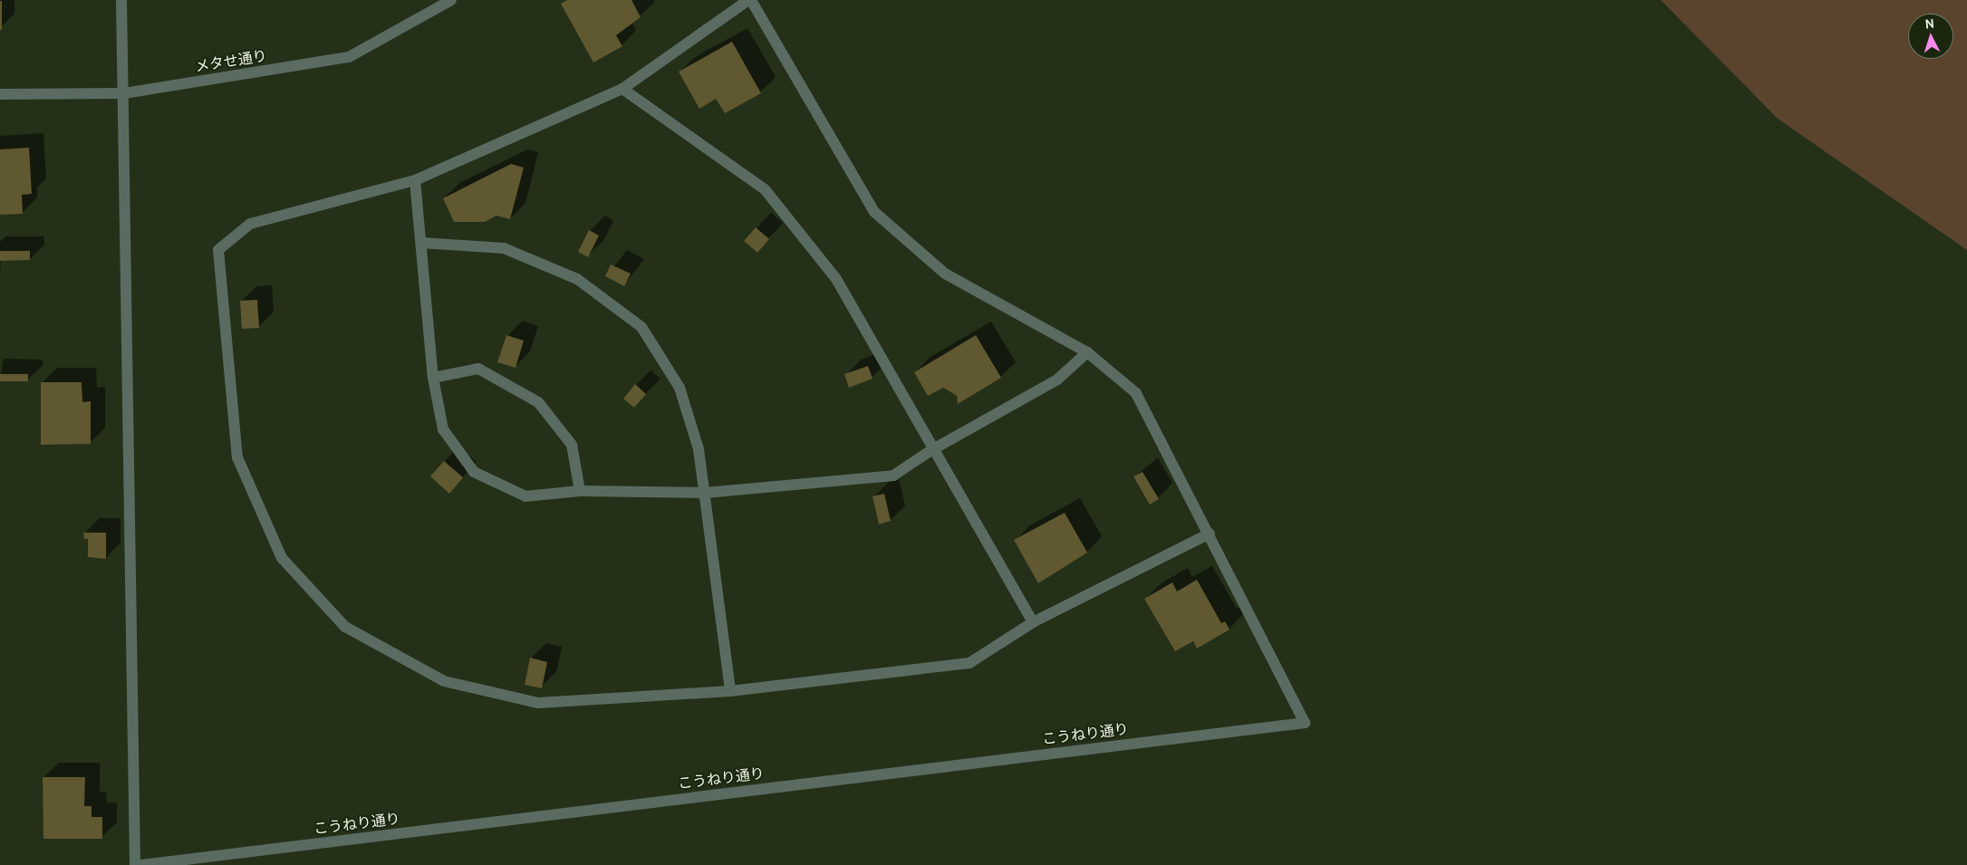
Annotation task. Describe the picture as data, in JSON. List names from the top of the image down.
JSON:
{
  "streets": {
    "street": ["メタせ通り", "こうねり通り"]
  },
  "north": "top"
}
